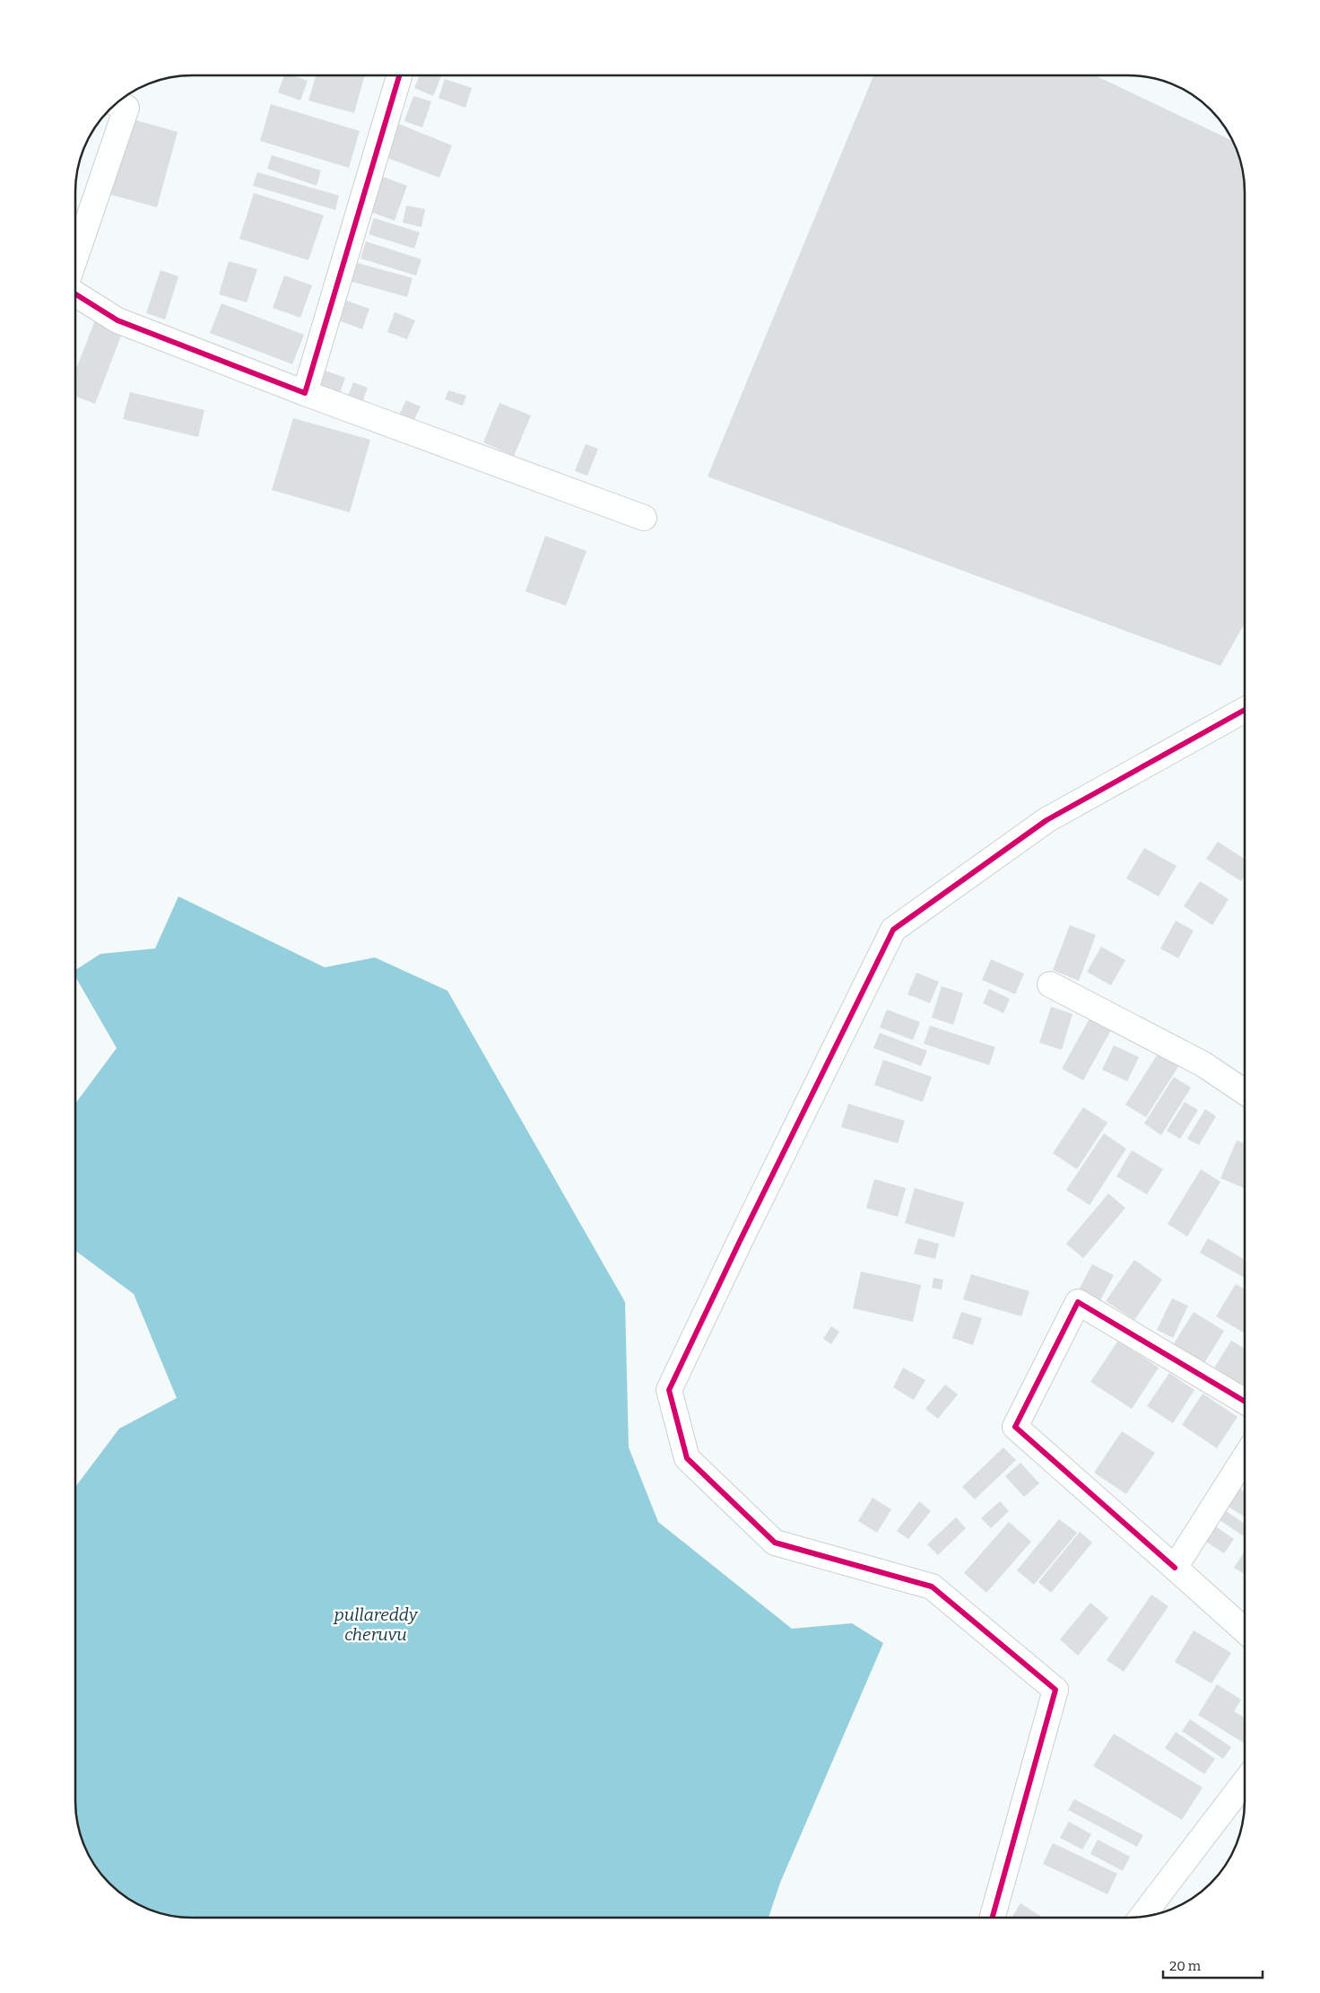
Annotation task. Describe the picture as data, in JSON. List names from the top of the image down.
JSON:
{
  "water": ["pullareddy cheruvu"],
  "scale_bar": "20 m"
}
